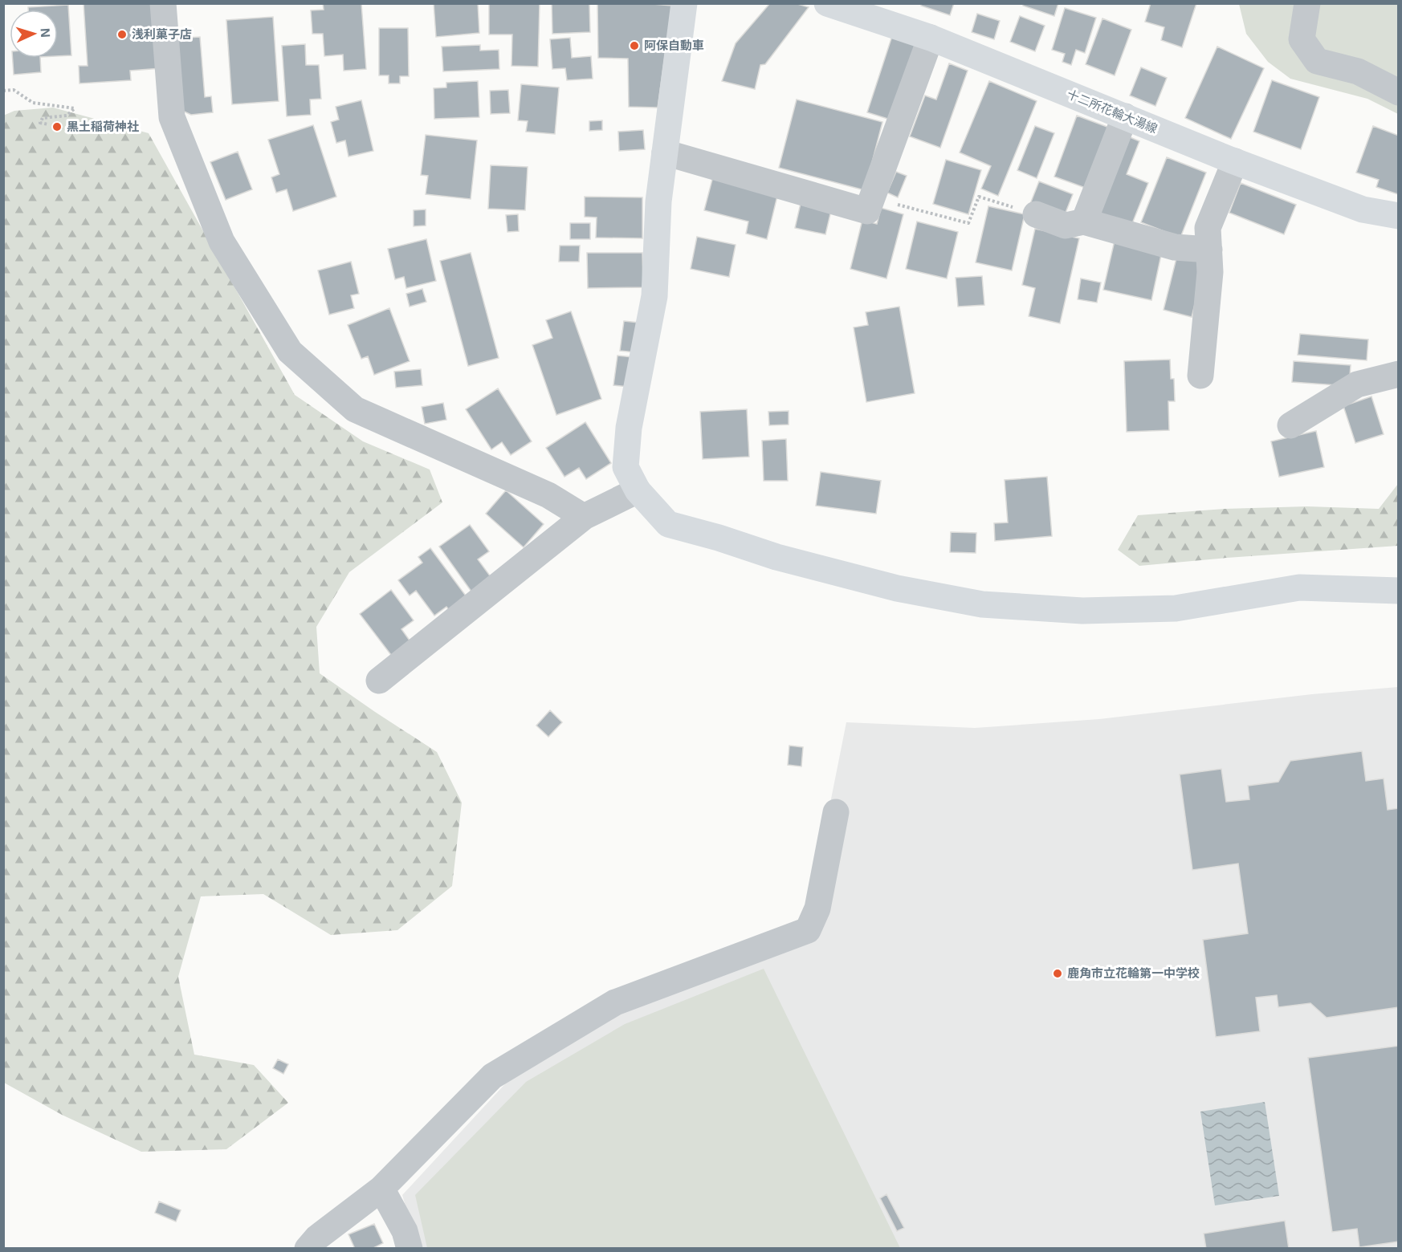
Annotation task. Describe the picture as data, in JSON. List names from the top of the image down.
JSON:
{
  "streets": {
    "street": ["十二所花輪大湯線"]
  },
  "places": [
    "浅利菓子店",
    "阿保自動車",
    "黒土稲荷神社",
    "鹿角市立花輪第一中学校"
  ],
  "north": "right"
}
